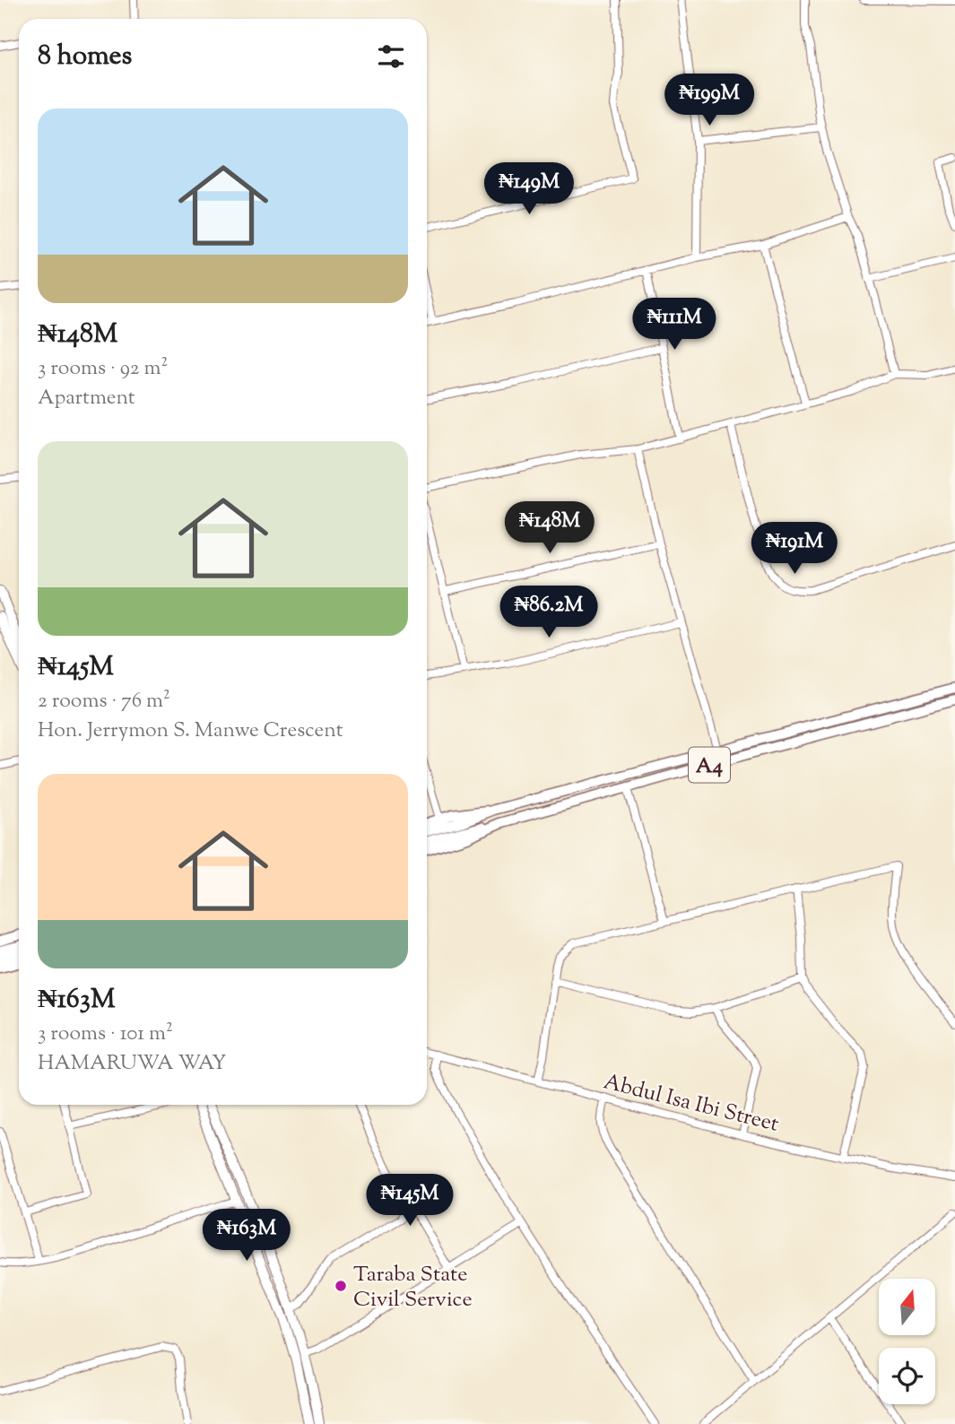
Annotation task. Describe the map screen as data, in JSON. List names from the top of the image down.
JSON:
{
  "streets": {
    "highway": ["A4"],
    "street": ["Abdul Isa Ibi Street"]
  },
  "places": ["Taraba State Civil Service"],
  "north": "top",
  "page": {
    "heading": "8 homes",
    "price": [
      "₦199M",
      "₦149M",
      "₦111M",
      "₦148M",
      "₦191M",
      "₦86.2M",
      "₦145M",
      "₦163M"
    ],
    "list": [
      {
        "name": "₦148M",
        "note": "3 rooms · 92 m² · Apartment"
      },
      {
        "name": "₦145M",
        "note": "2 rooms · 76 m² · Hon. Jerrymon S. Manwe Crescent"
      },
      {
        "name": "₦163M",
        "note": "3 rooms · 101 m² · HAMARUWA WAY"
      }
    ]
  }
}
